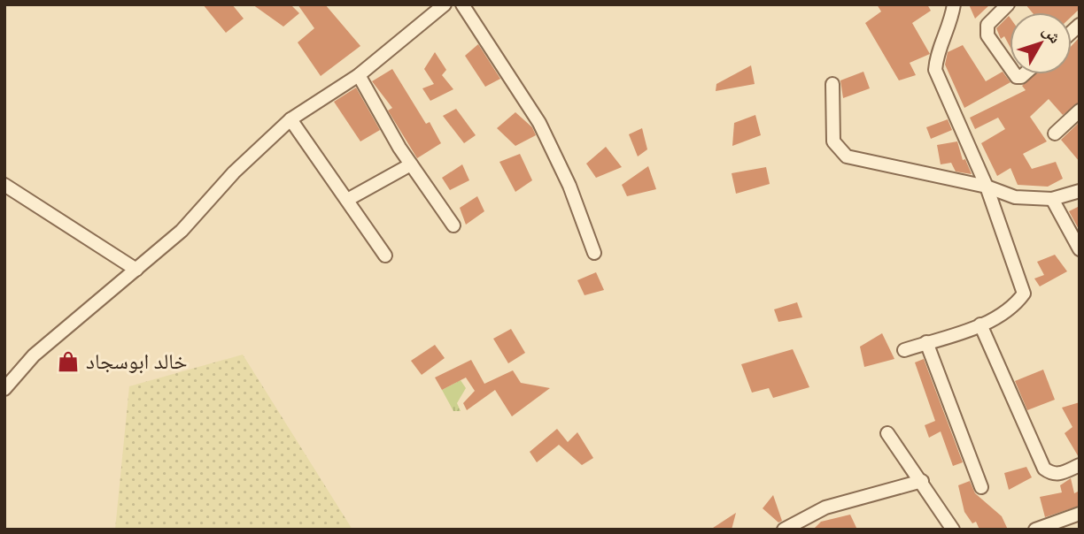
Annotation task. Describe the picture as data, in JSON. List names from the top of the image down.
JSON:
{
  "places": {
    "shop": ["خالد ابوسجاد"]
  },
  "north": "top right"
}
